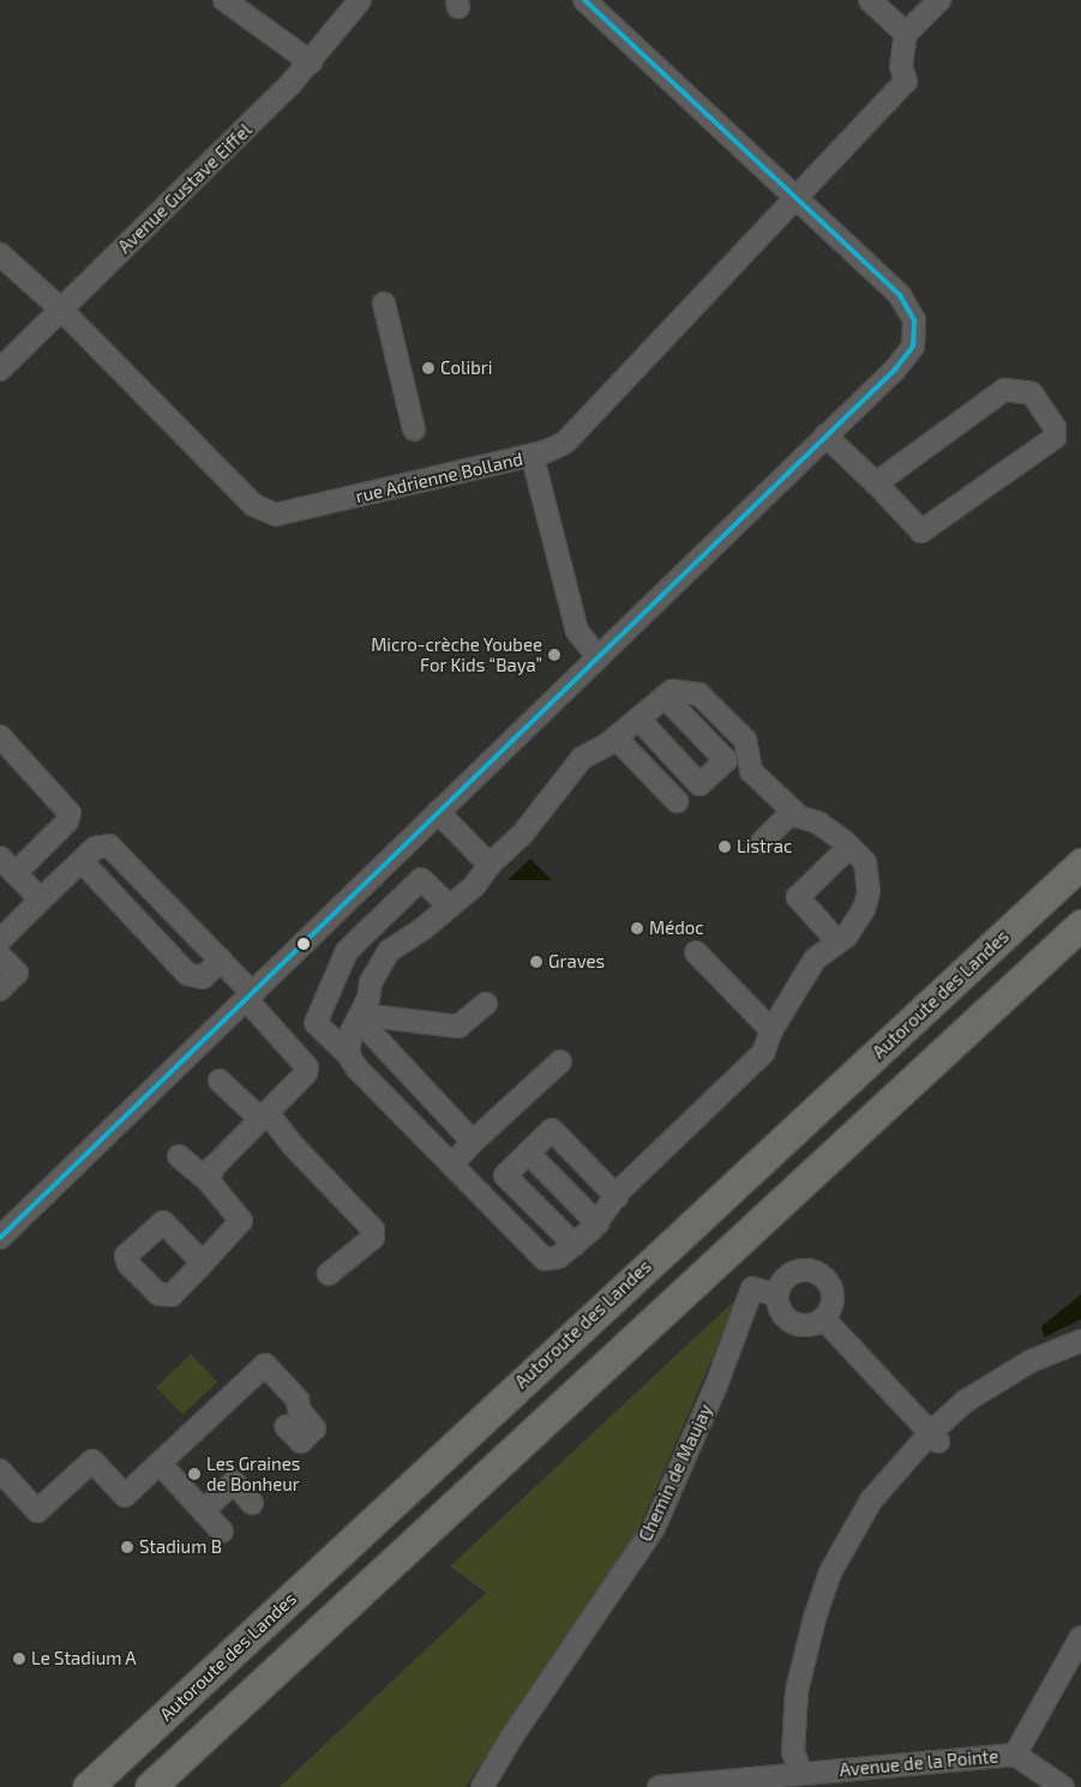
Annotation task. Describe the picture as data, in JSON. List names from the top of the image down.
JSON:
{
  "streets": {
    "highway": ["Autoroute des Landes"],
    "street": [
      "Avenue Gustave Eiffel",
      "rue Adrienne Bolland",
      "Chemin de Maujay",
      "Avenue de la Pointe"
    ]
  },
  "crossings": [
    ["Avenue Gustave Eiffel", "rue Adrienne Bolland"]
  ],
  "places": [
    "Colibri",
    "Micro-crèche Youbee For Kids “Baya”",
    "Listrac",
    "Médoc",
    "Graves",
    "Les Graines de Bonheur",
    "Stadium B",
    "Le Stadium A"
  ]
}
